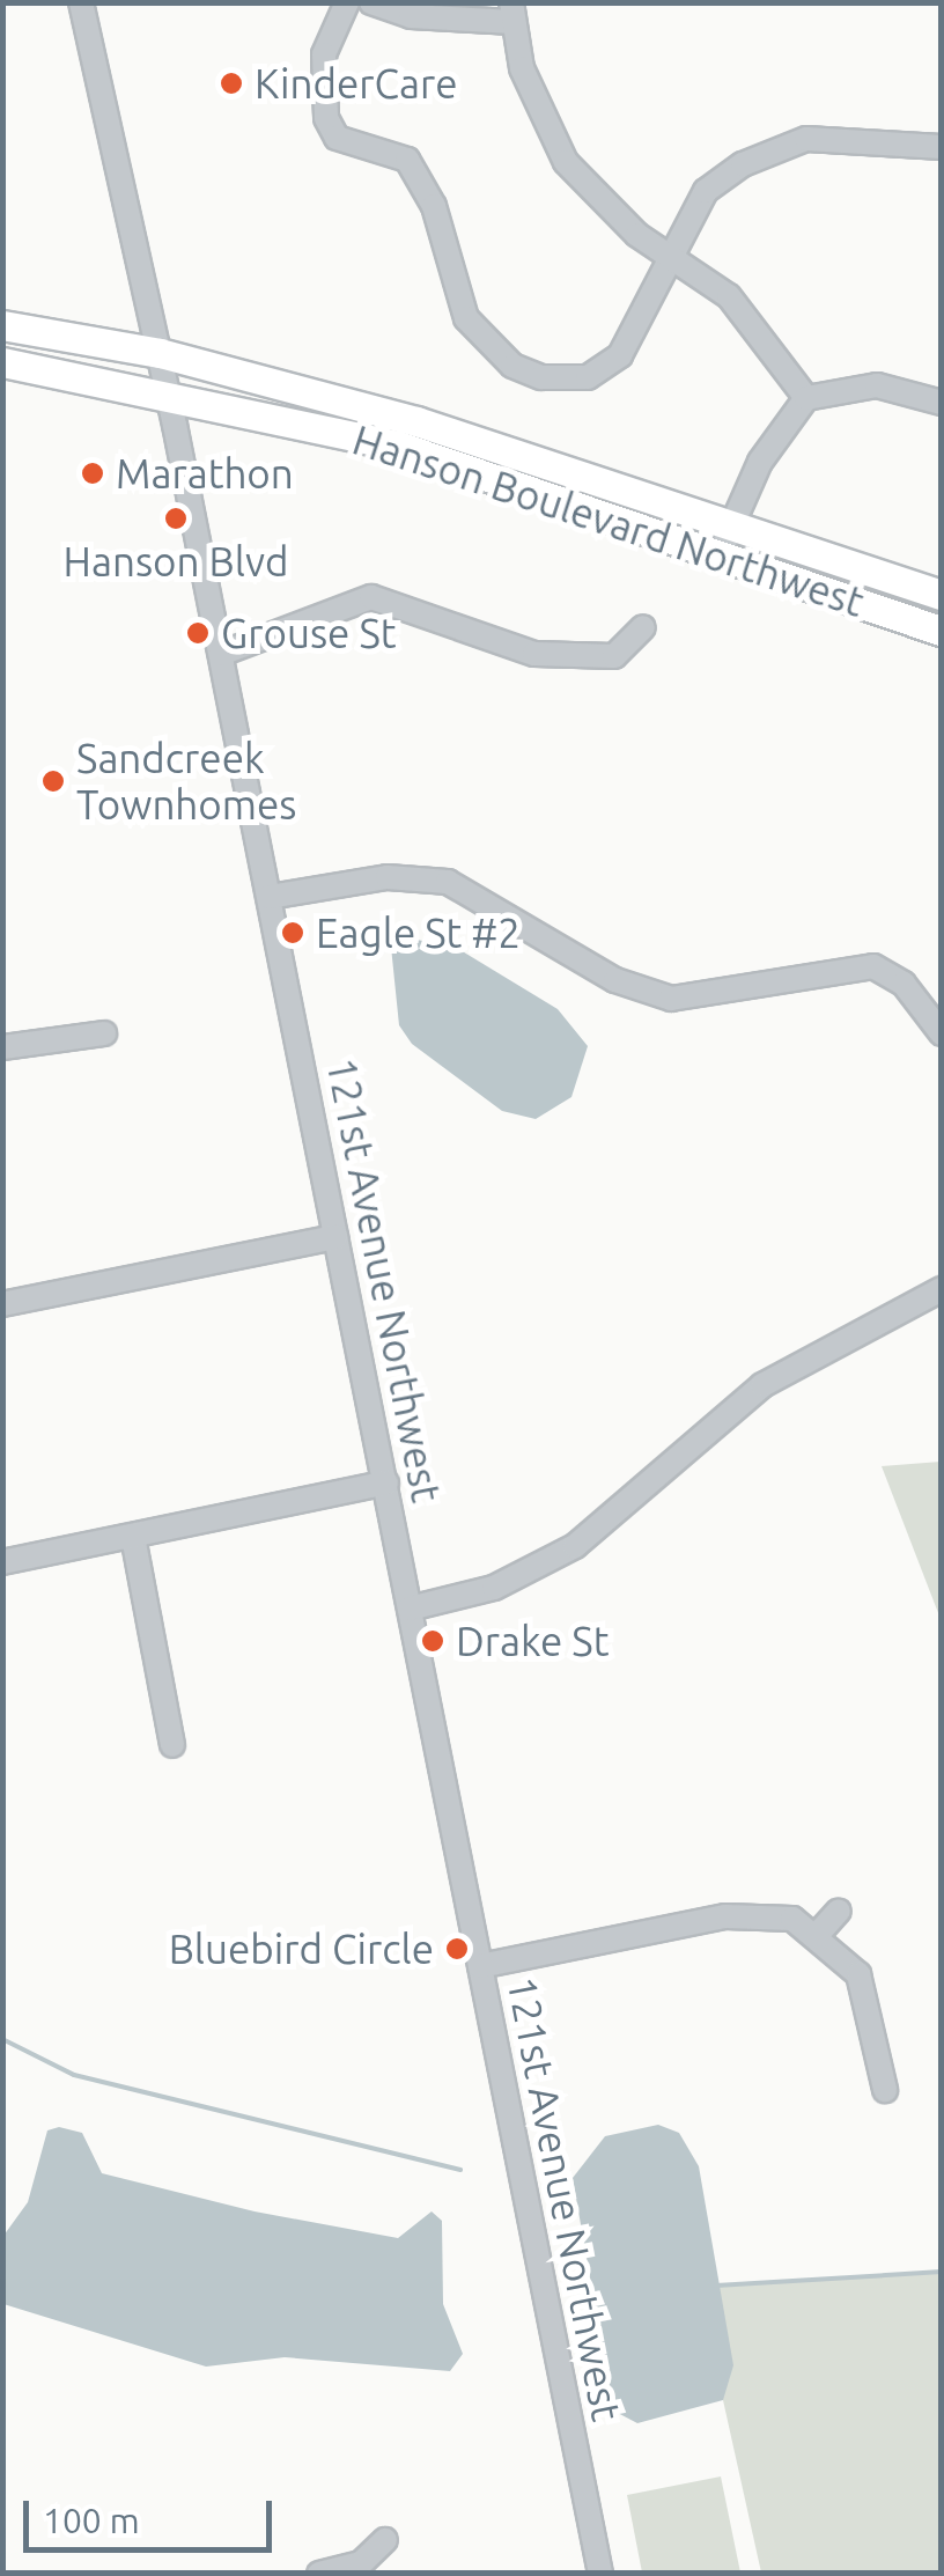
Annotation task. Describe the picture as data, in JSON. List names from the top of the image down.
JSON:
{
  "streets": {
    "main road": ["Hanson Boulevard Northwest"],
    "street": ["121st Avenue Northwest"]
  },
  "crossings": [
    ["Hanson Boulevard Northwest", "121st Avenue Northwest"]
  ],
  "places": [
    "KinderCare",
    "Marathon",
    "Hanson Blvd",
    "Grouse St",
    "Sandcreek Townhomes",
    "Eagle St #2",
    "Drake St",
    "Bluebird Circle"
  ],
  "scale_bar": "100 m"
}
